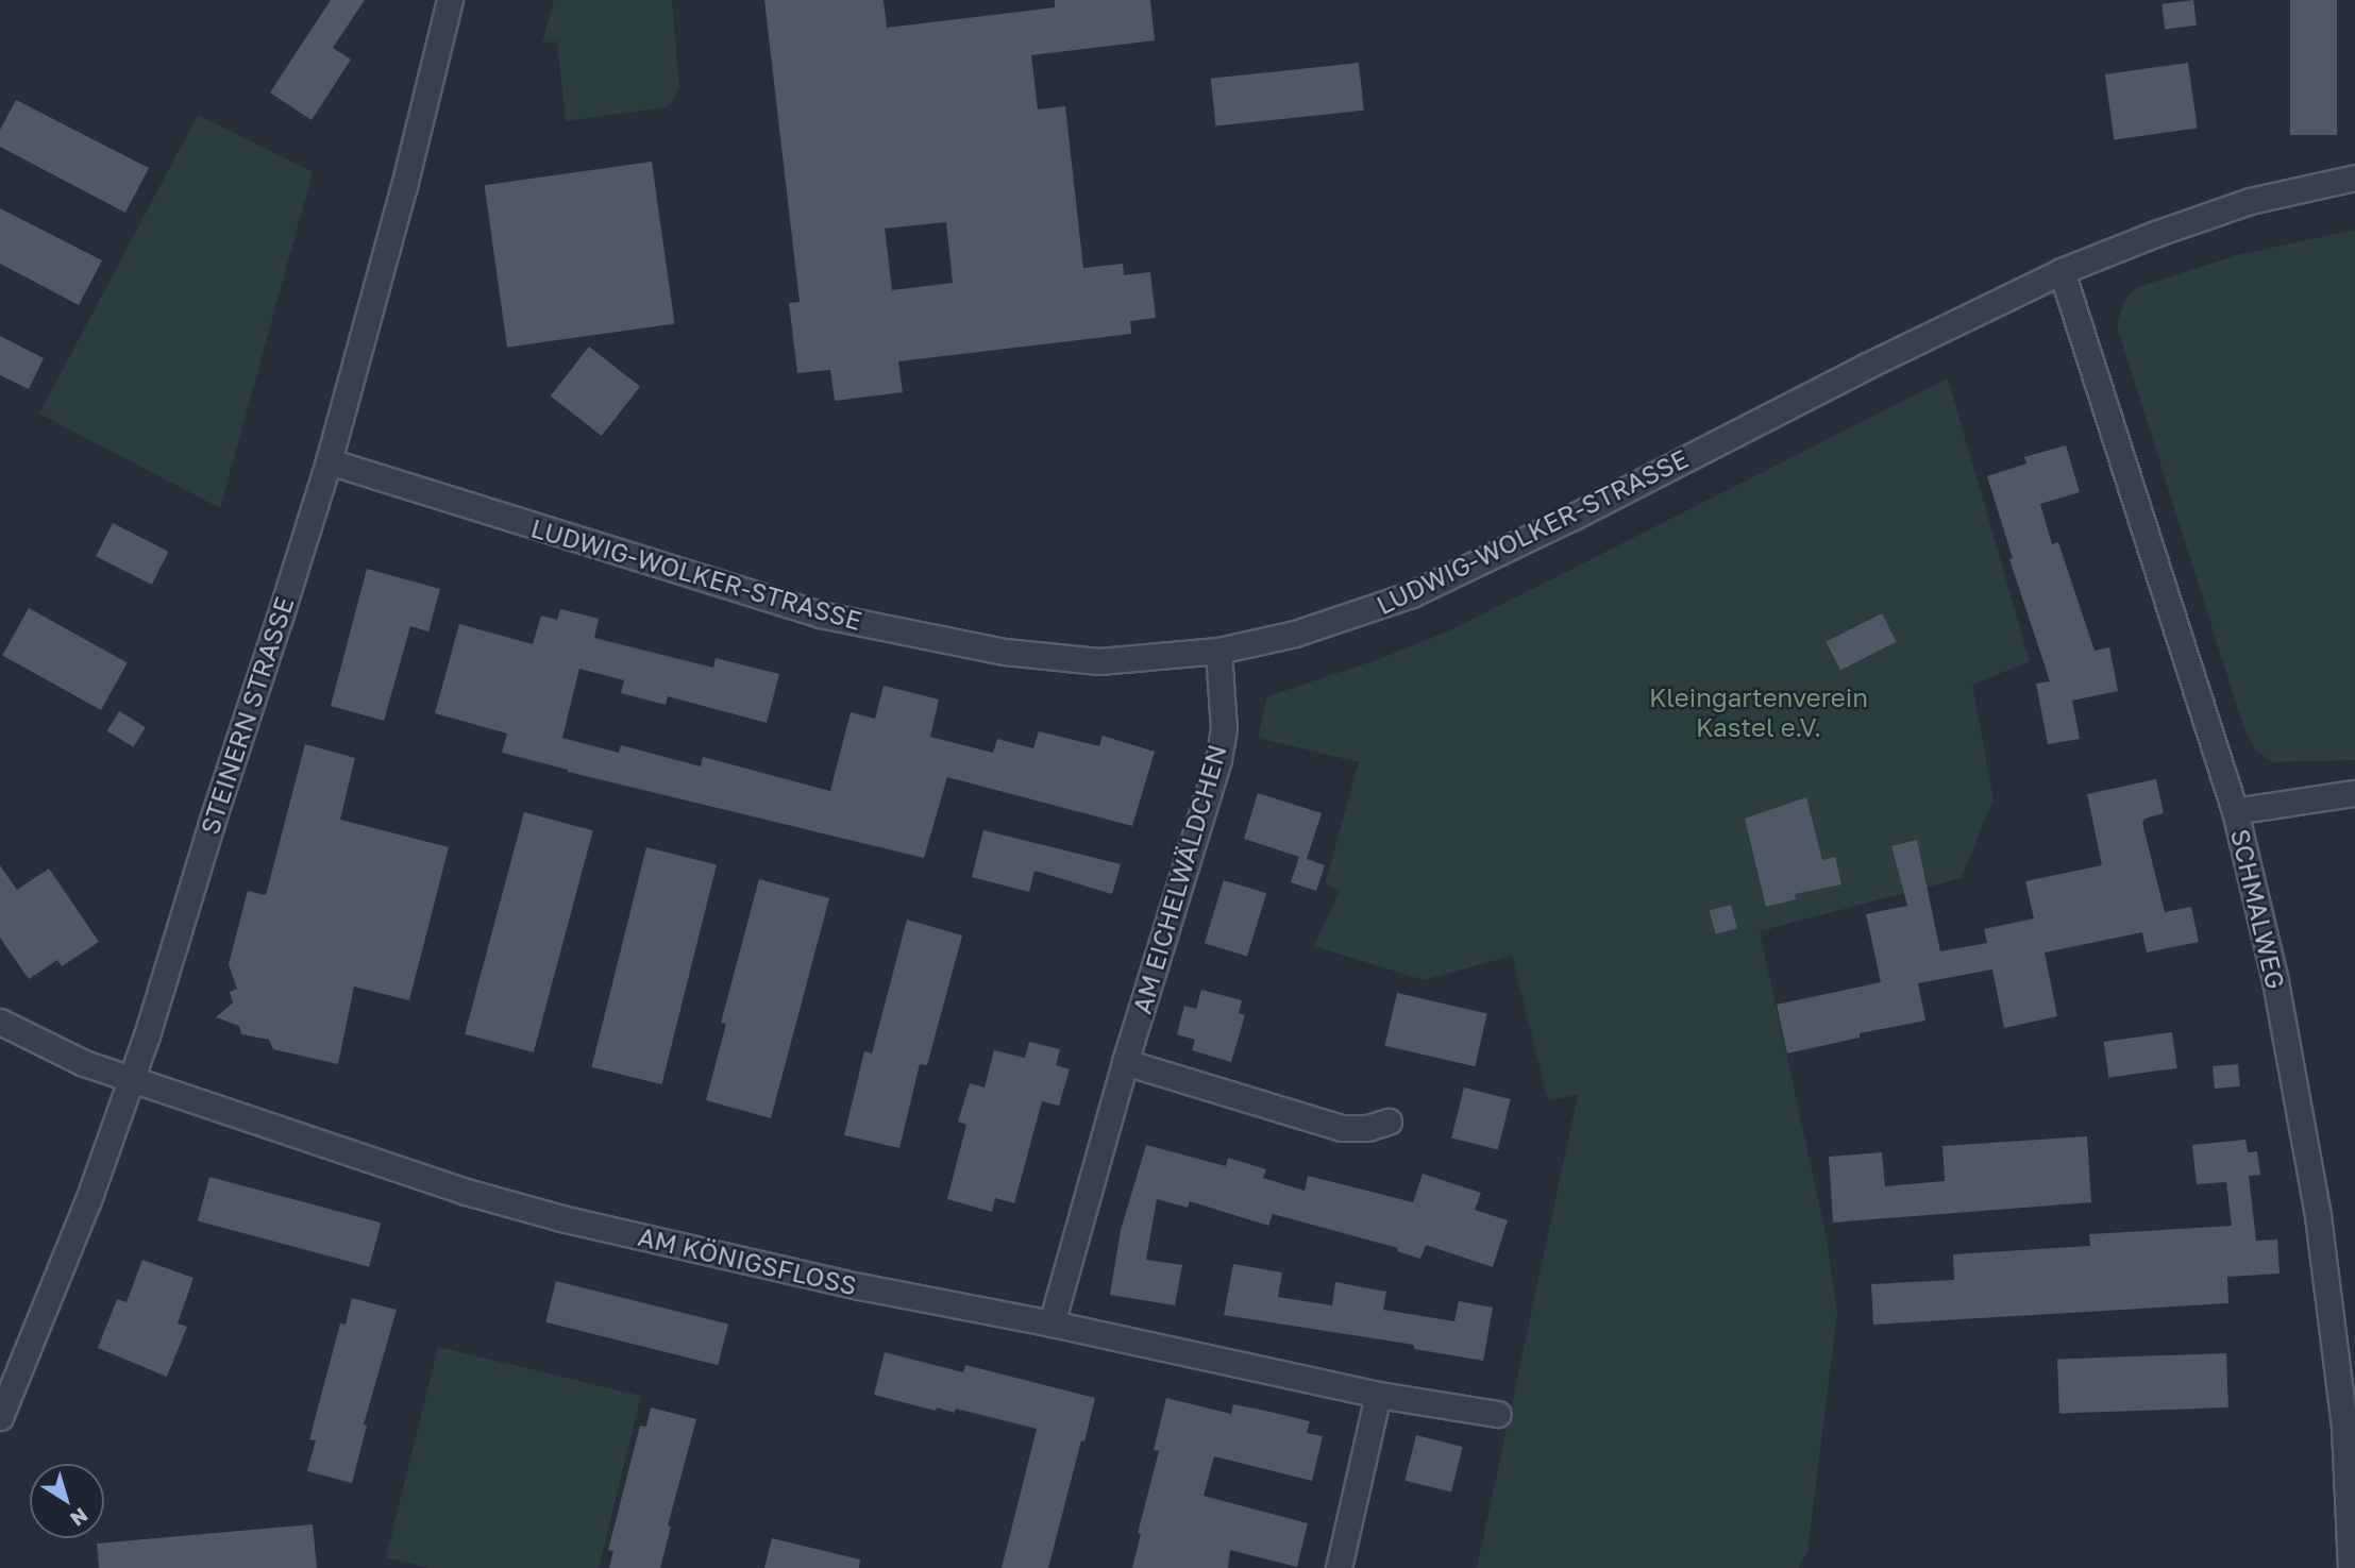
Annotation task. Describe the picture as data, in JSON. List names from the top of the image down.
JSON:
{
  "streets": {
    "street": [
      "LUDWIG-WOLKER-STRASSE",
      "STEINERN STRASSE",
      "AM EICHELWÄLDCHEN",
      "SCHMALWEG",
      "AM KÖNIGSFLOSS"
    ]
  },
  "crossings": [
    ["LUDWIG-WOLKER-STRASSE", "STEINERN STRASSE"],
    ["LUDWIG-WOLKER-STRASSE", "AM EICHELWÄLDCHEN"],
    ["LUDWIG-WOLKER-STRASSE", "SCHMALWEG"],
    ["STEINERN STRASSE", "AM KÖNIGSFLOSS"],
    ["AM EICHELWÄLDCHEN", "AM KÖNIGSFLOSS"]
  ],
  "parks": ["Kleingartenverein Kastel e.V."],
  "north": "bottom right"
}
